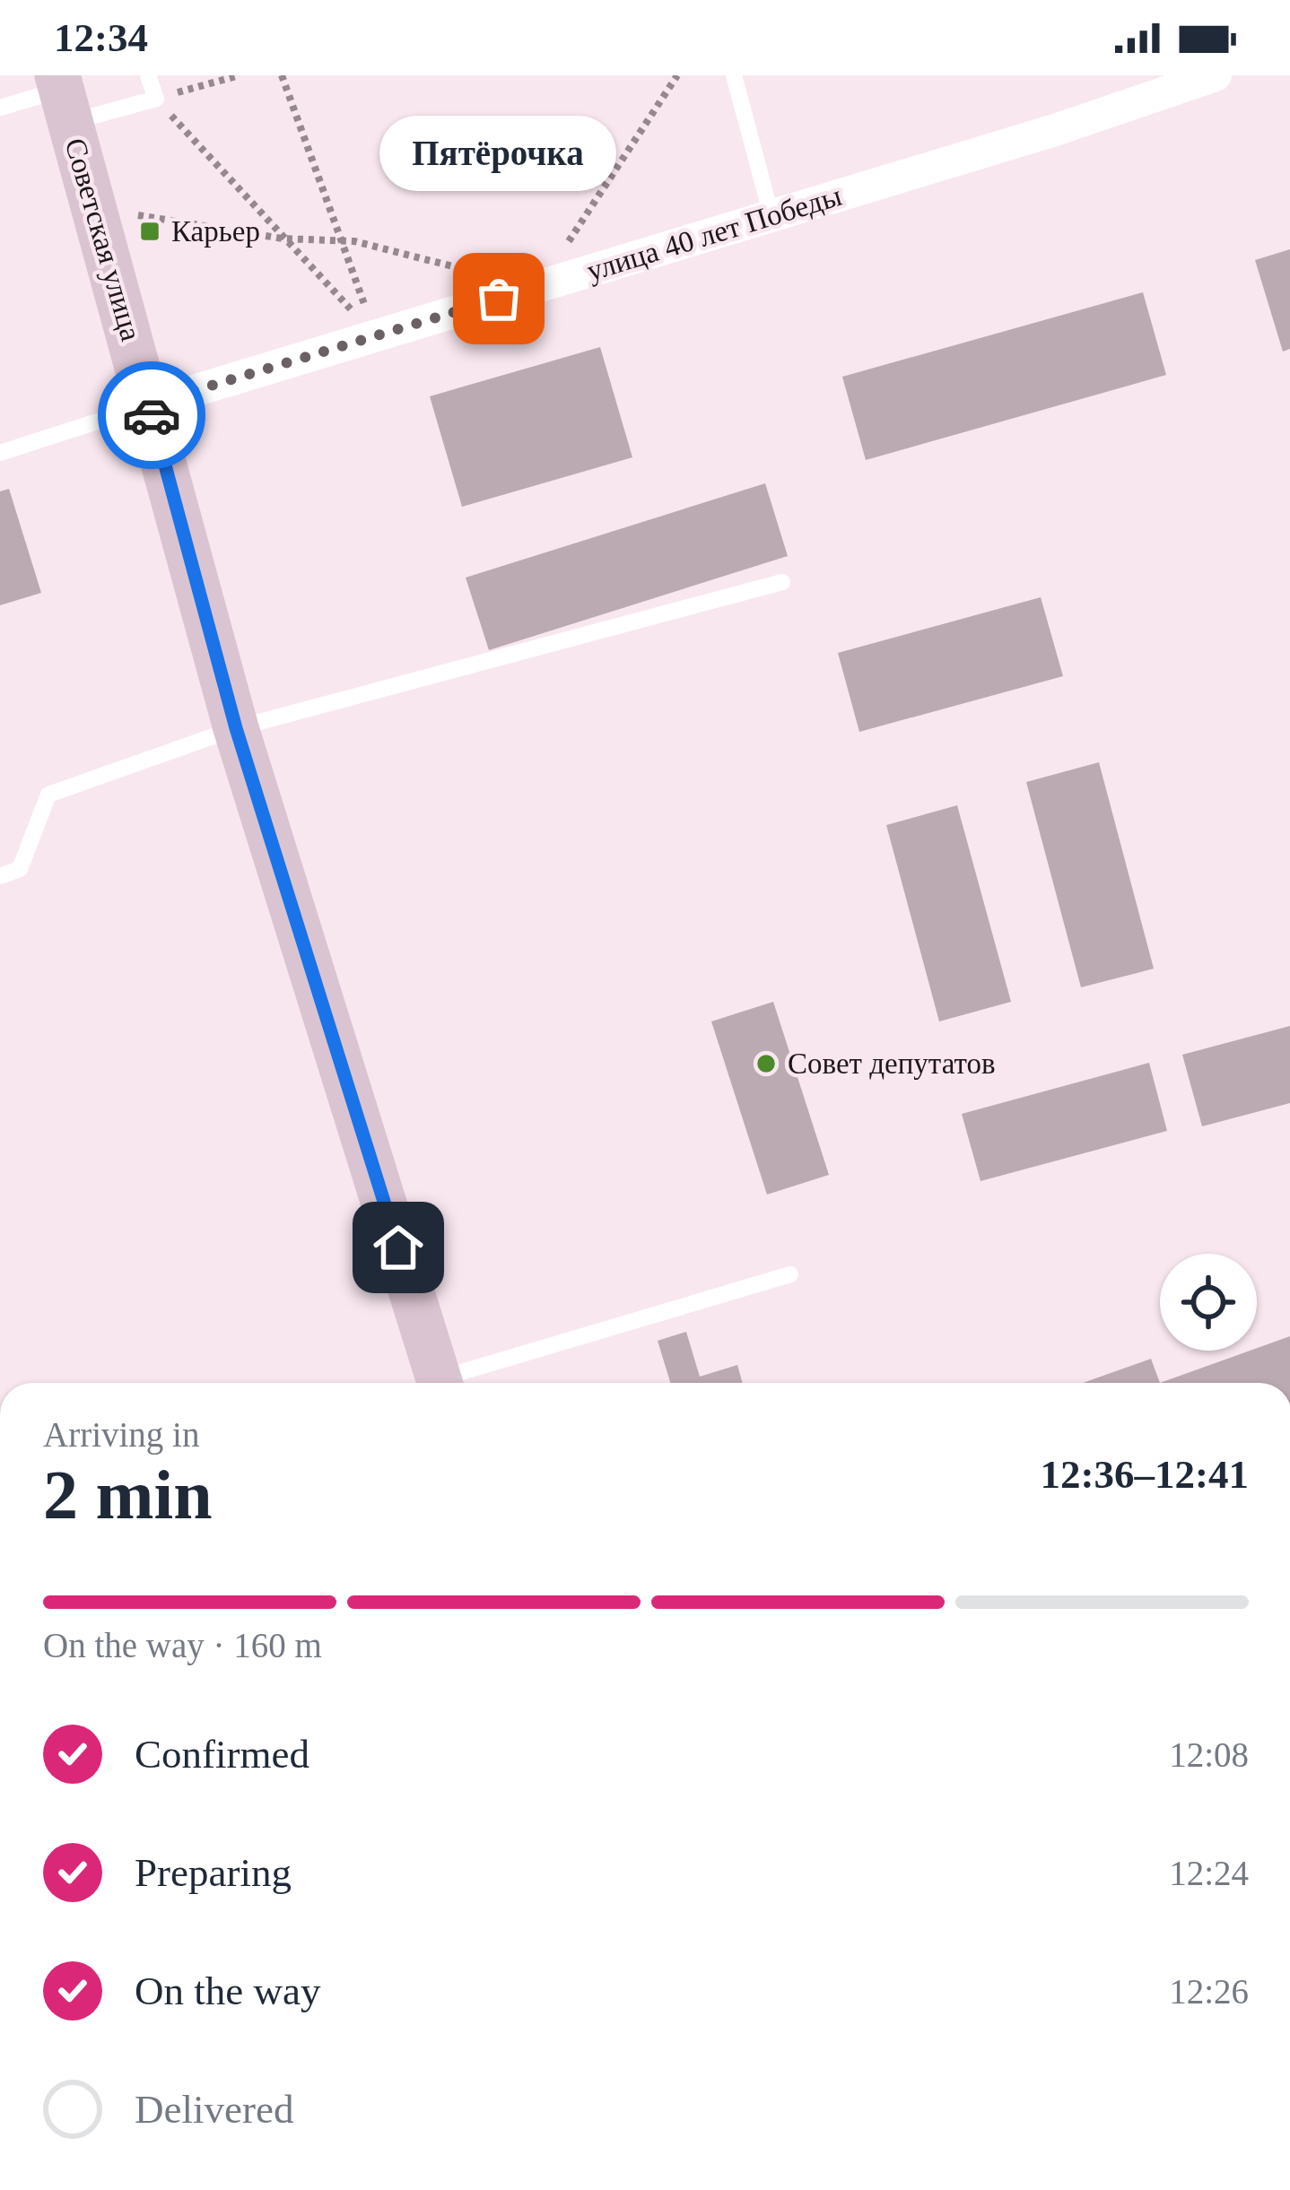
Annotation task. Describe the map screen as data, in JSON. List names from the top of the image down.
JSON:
{
  "streets": {
    "main road": ["Советская улица"],
    "street": ["улица 40 лет Победы"]
  },
  "crossings": [
    ["улица 40 лет Победы", "Советская улица"]
  ],
  "places": {
    "transit": ["Карьер"],
    "other": ["Пятёрочка", "Совет депутатов"]
  },
  "page": {
    "status": "12:34",
    "bubble": "Пятёрочка",
    "heading": ["2 min", "Arriving in", "12:36–12:41"],
    "bar": "On the way · 160 m",
    "list": [
      ["Confirmed", "12:08"],
      ["Preparing", "12:24"],
      ["On the way", "12:26"],
      "Delivered"
    ]
  }
}
